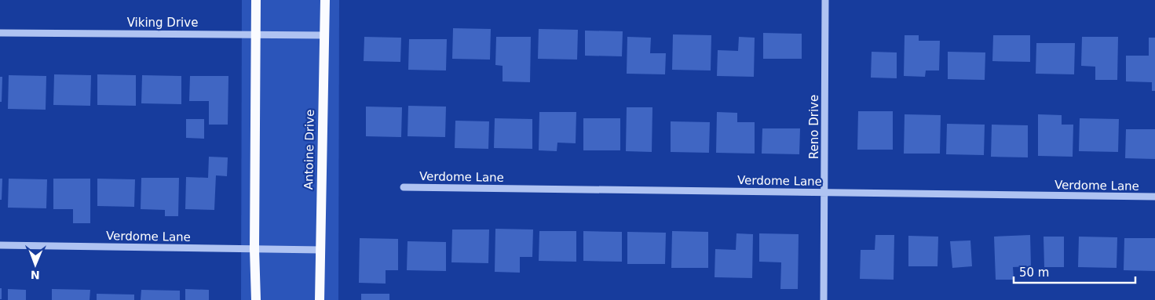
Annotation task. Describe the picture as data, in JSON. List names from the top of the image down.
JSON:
{
  "streets": {
    "main road": ["Antoine Drive"],
    "street": ["Viking Drive", "Reno Drive", "Verdome Lane"]
  },
  "crossings": [
    ["Viking Drive", "Antoine Drive"],
    ["Reno Drive", "Verdome Lane"],
    ["Antoine Drive", "Verdome Lane"]
  ],
  "scale_bar": "50 m",
  "north": "bottom"
}
